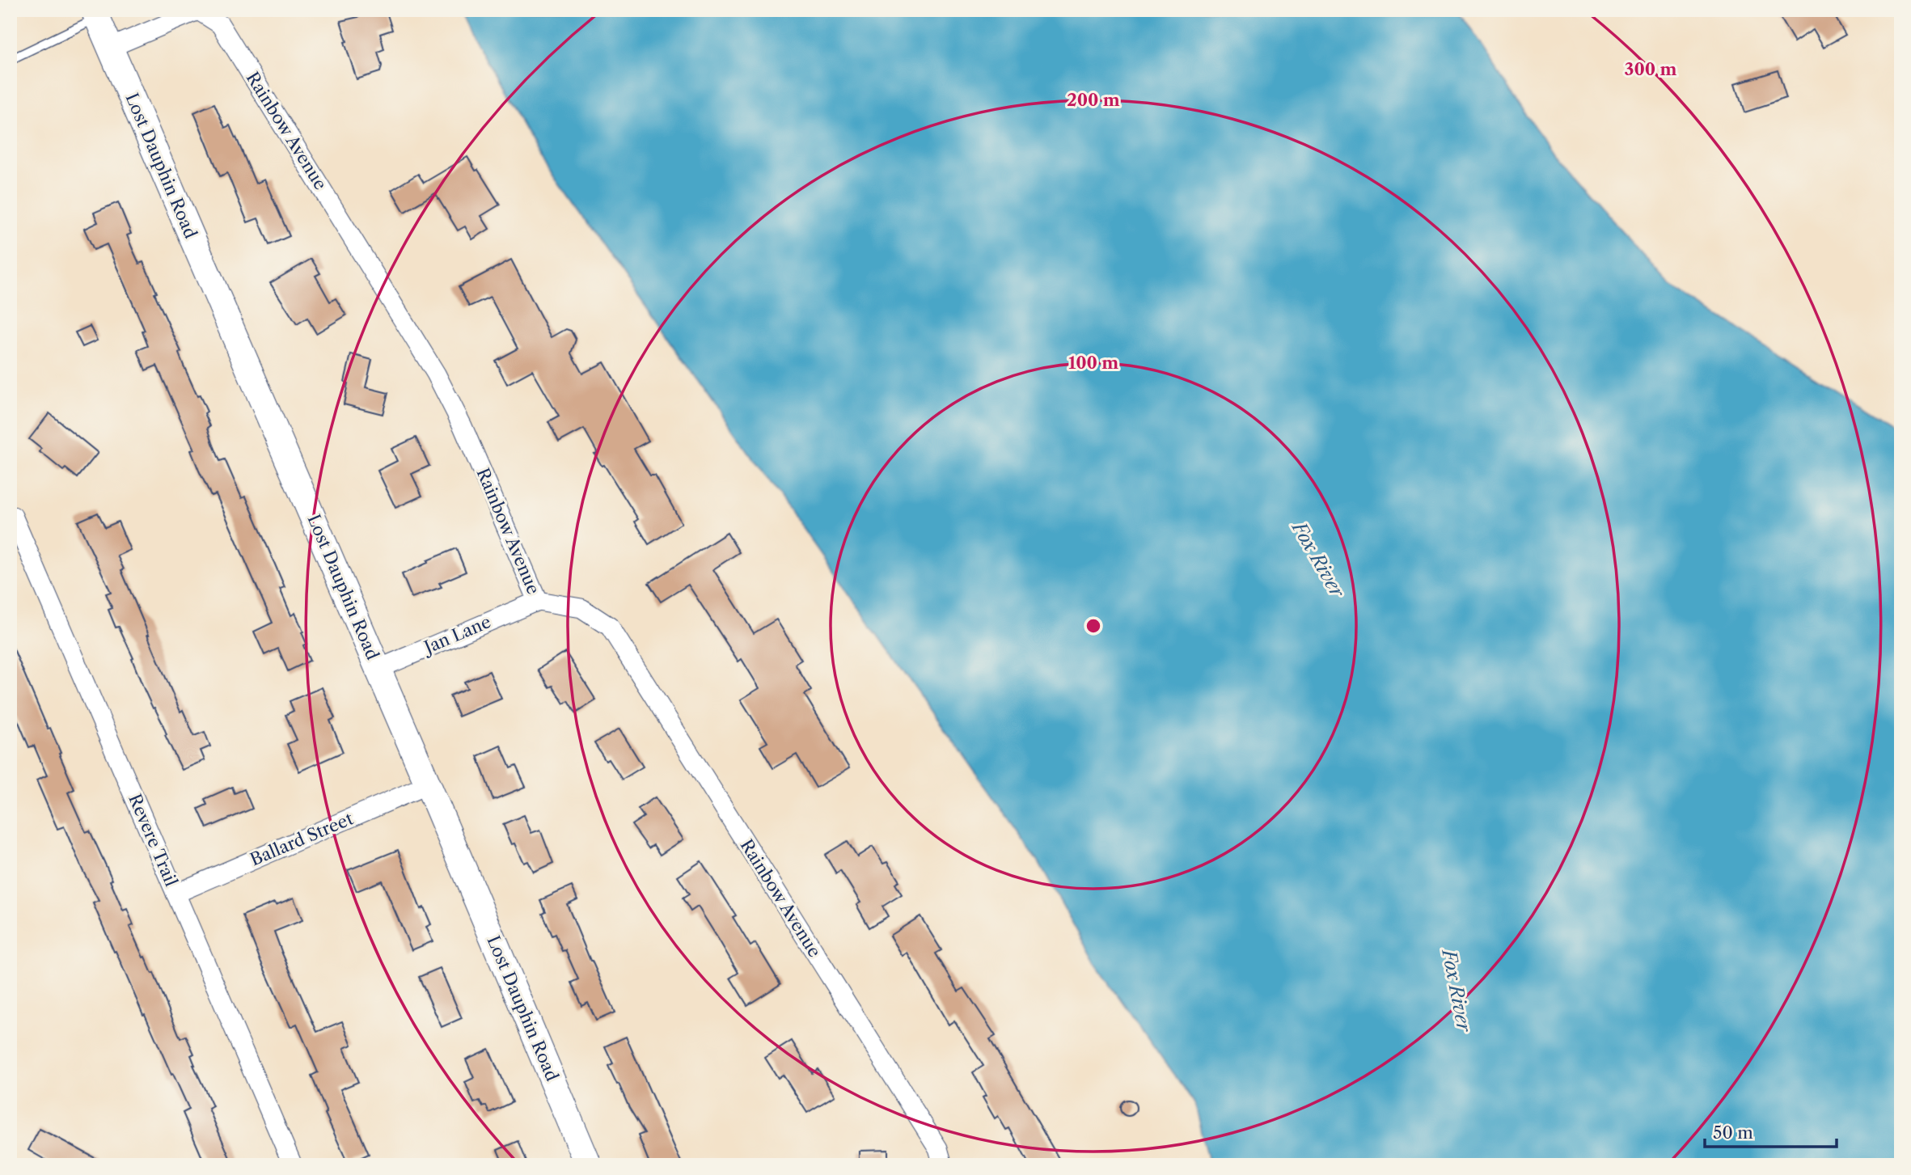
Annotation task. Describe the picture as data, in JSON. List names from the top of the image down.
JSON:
{
  "streets": {
    "street": [
      "Rainbow Avenue",
      "Lost Dauphin Road",
      "Jan Lane",
      "Ballard Street",
      "Revere Trail"
    ]
  },
  "crossings": [
    ["Rainbow Avenue", "Lost Dauphin Road"],
    ["Rainbow Avenue", "Jan Lane"],
    ["Lost Dauphin Road", "Jan Lane"],
    ["Lost Dauphin Road", "Ballard Street"],
    ["Ballard Street", "Revere Trail"]
  ],
  "water": ["Fox River"],
  "scale_bar": "50 m",
  "rings": ["300 m", "200 m", "100 m"]
}
